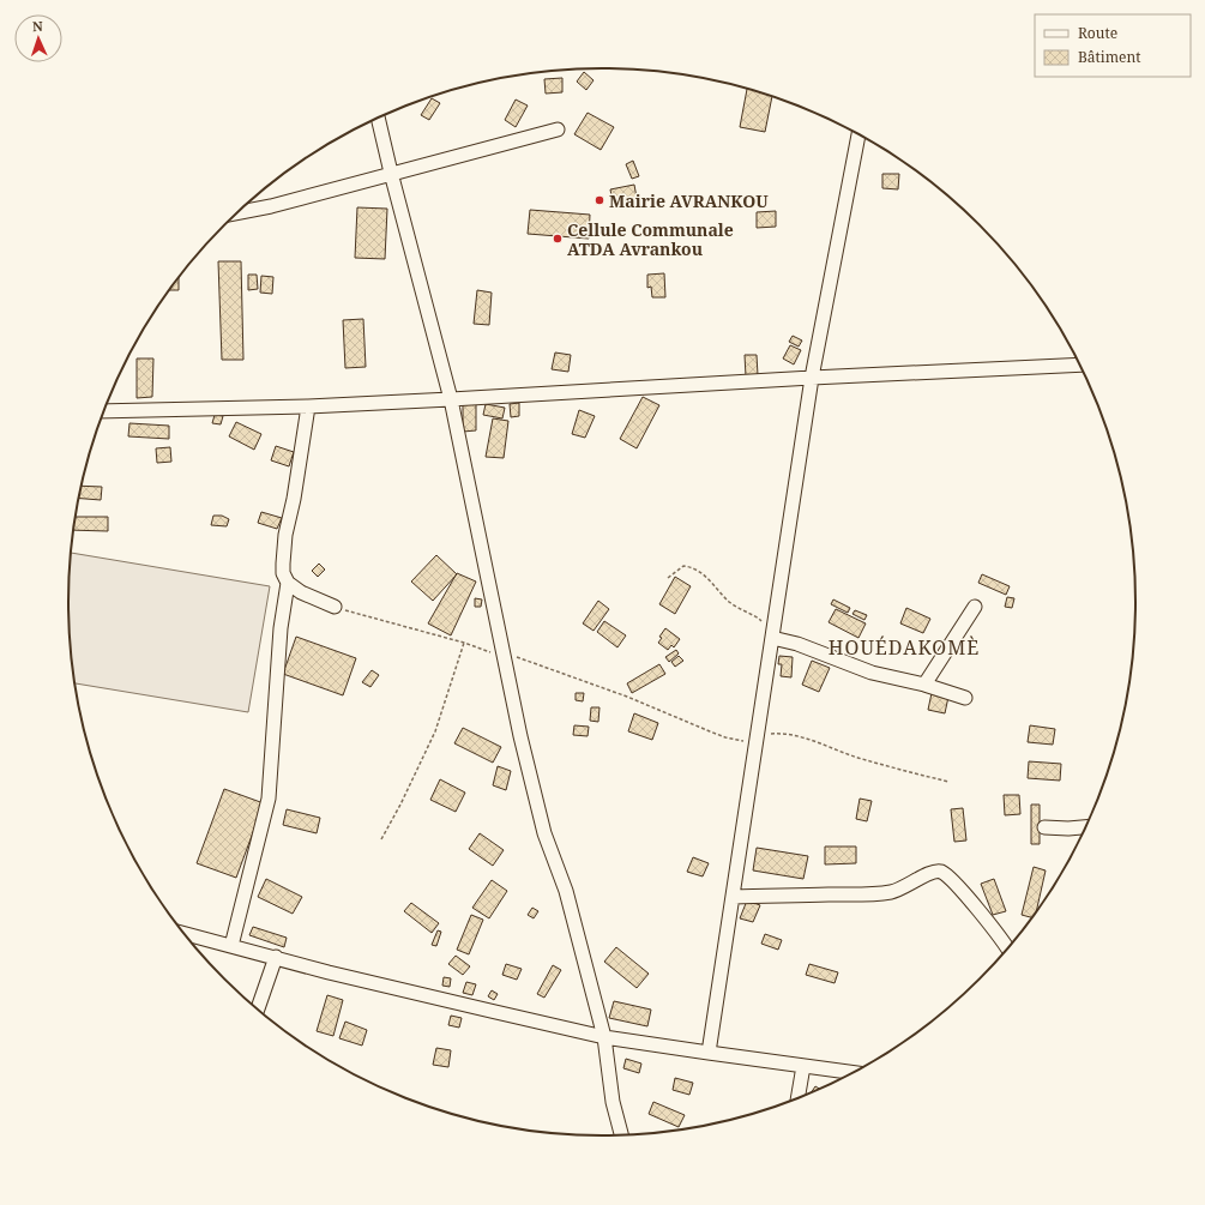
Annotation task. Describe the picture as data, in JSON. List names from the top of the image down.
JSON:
{
  "districts": ["HOUÉDAKOMÈ"],
  "places": ["Mairie AVRANKOU", "Cellule Communale ATDA Avrankou"],
  "legend": ["Route", "Bâtiment"],
  "north": "top"
}
